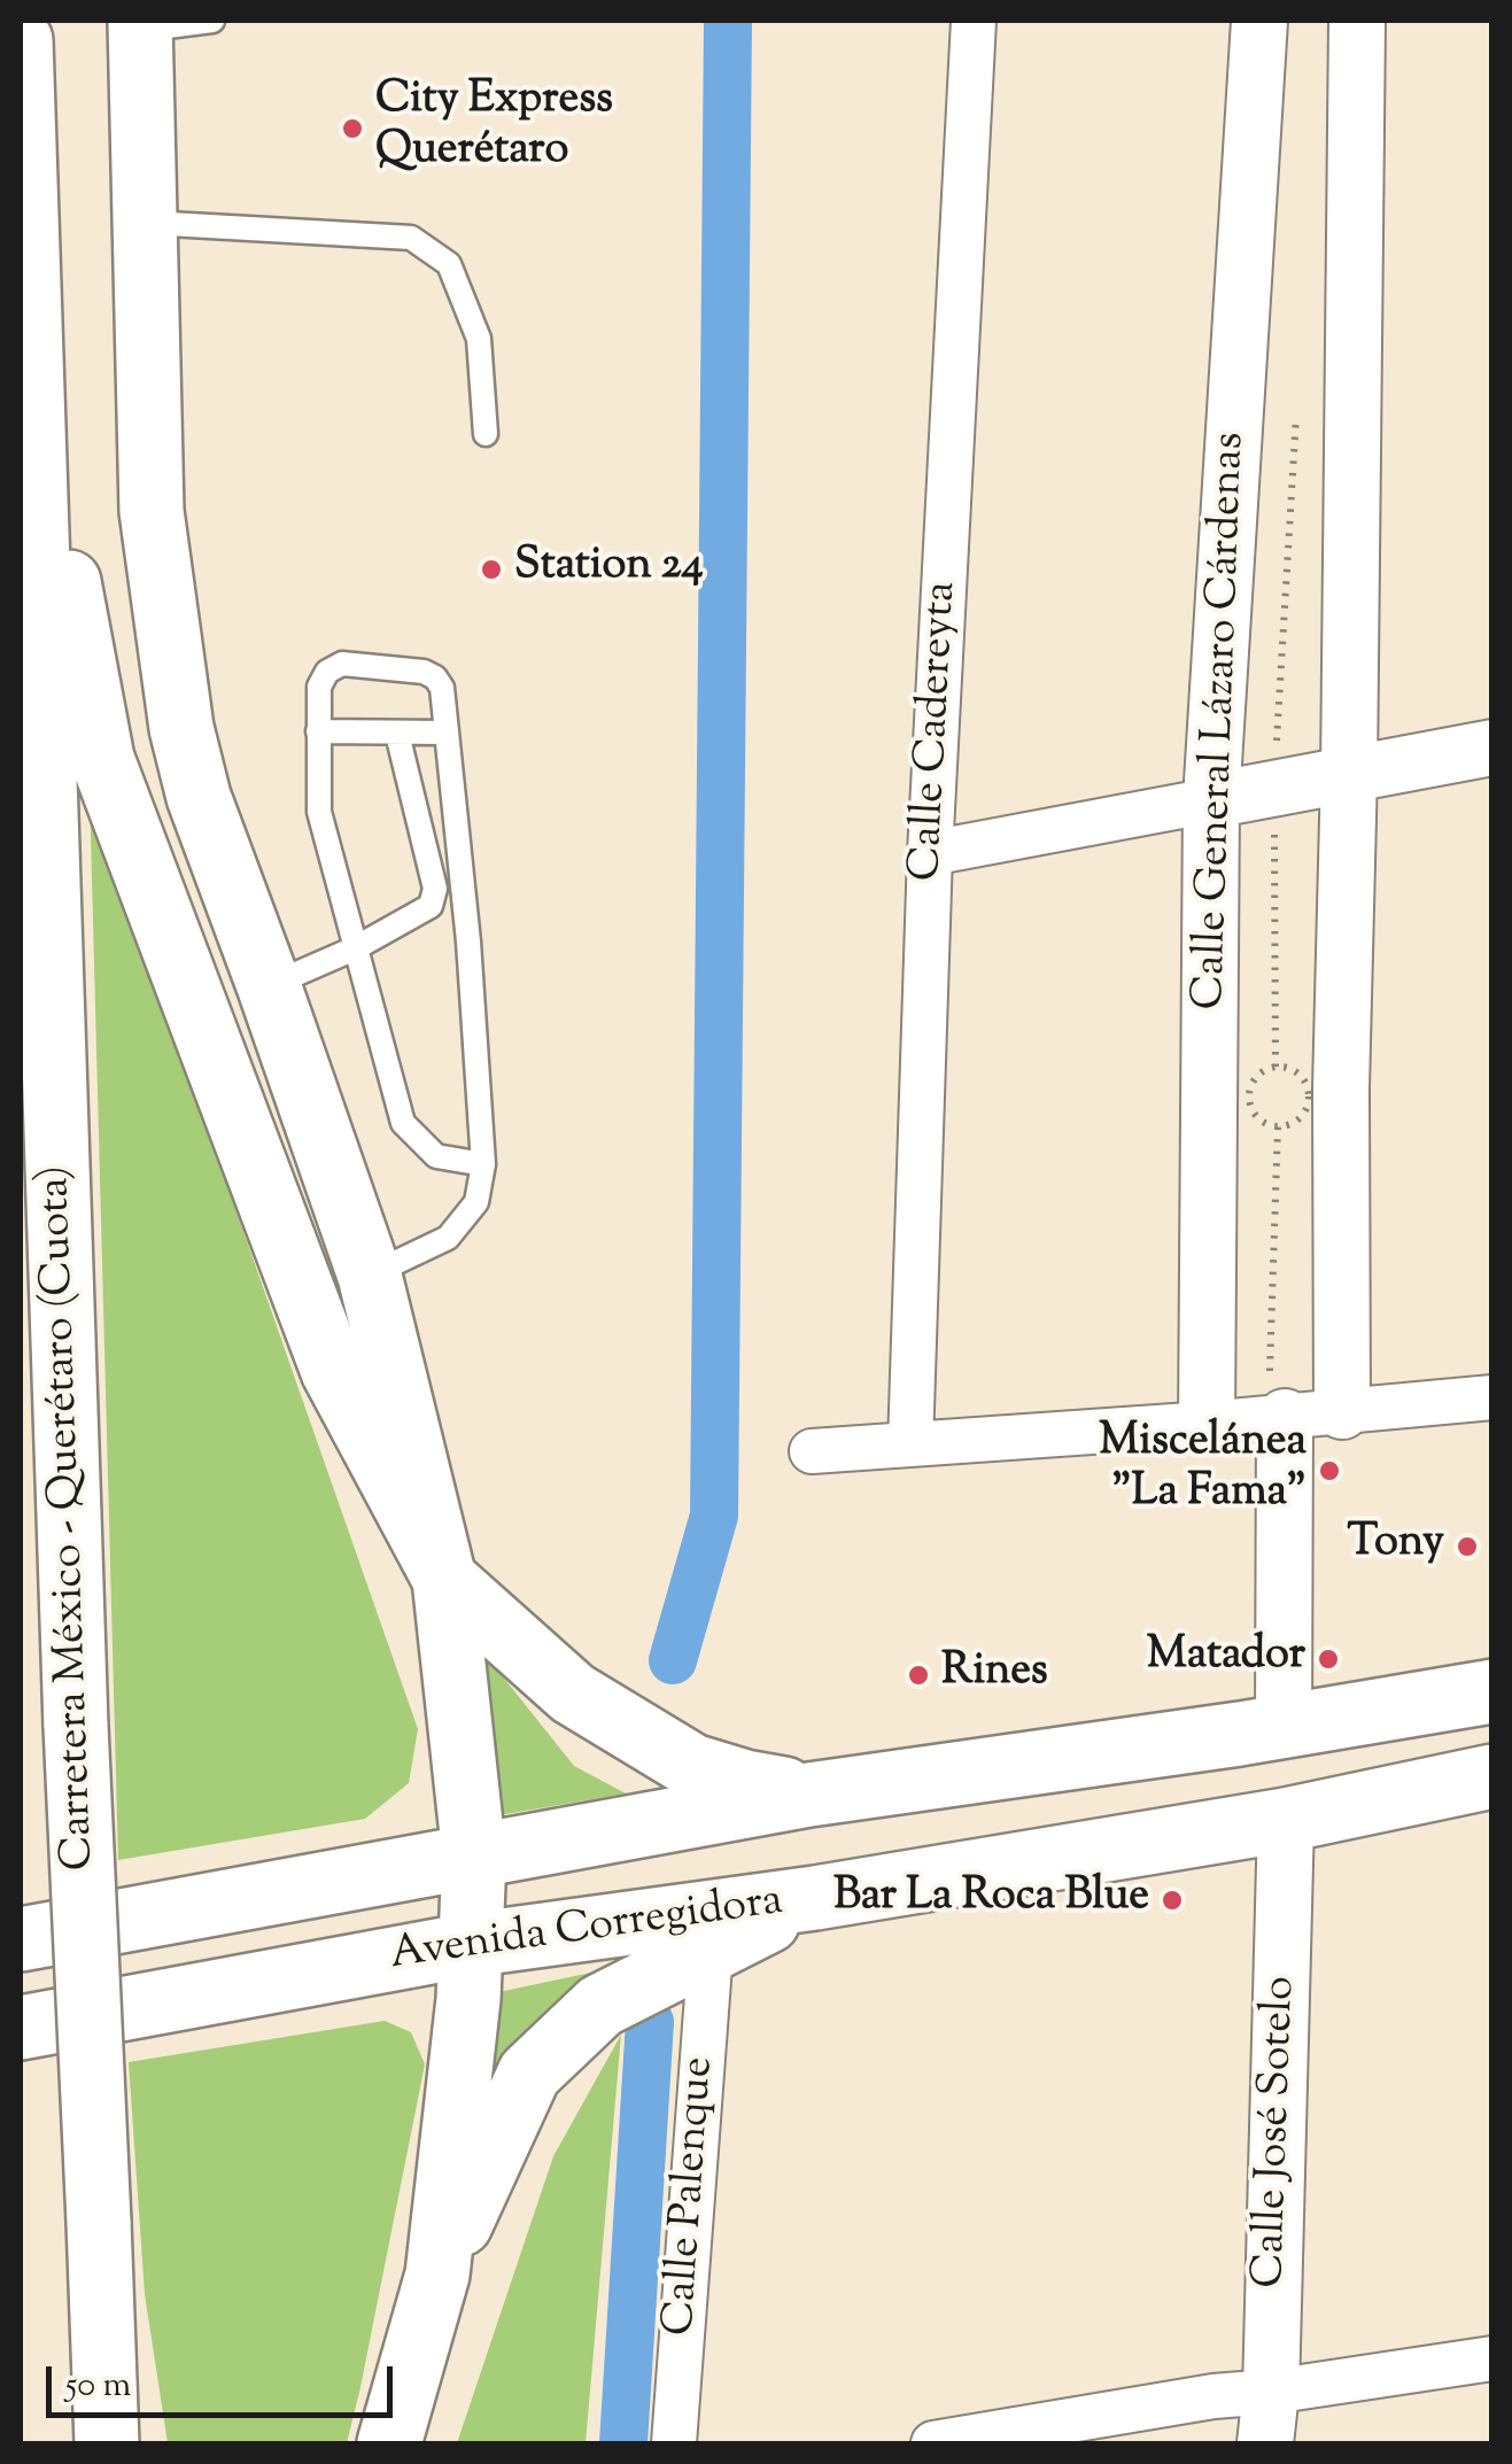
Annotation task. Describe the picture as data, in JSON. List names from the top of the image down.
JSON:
{
  "streets": {
    "main road": ["Carretera México - Querétaro (Cuota)", "Avenida Corregidora"],
    "street": [
      "Calle General Lázaro Cárdenas",
      "Calle Cadereyta",
      "Calle José Sotelo",
      "Calle Palenque"
    ]
  },
  "crossings": [
    ["Avenida Corregidora", "Calle José Sotelo"]
  ],
  "places": [
    "City Express Querétaro",
    "Station 24",
    "Miscelánea \"La Fama\"",
    "Tony",
    "Matador",
    "Rines",
    "Bar La Roca Blue"
  ],
  "scale_bar": "50 m"
}
